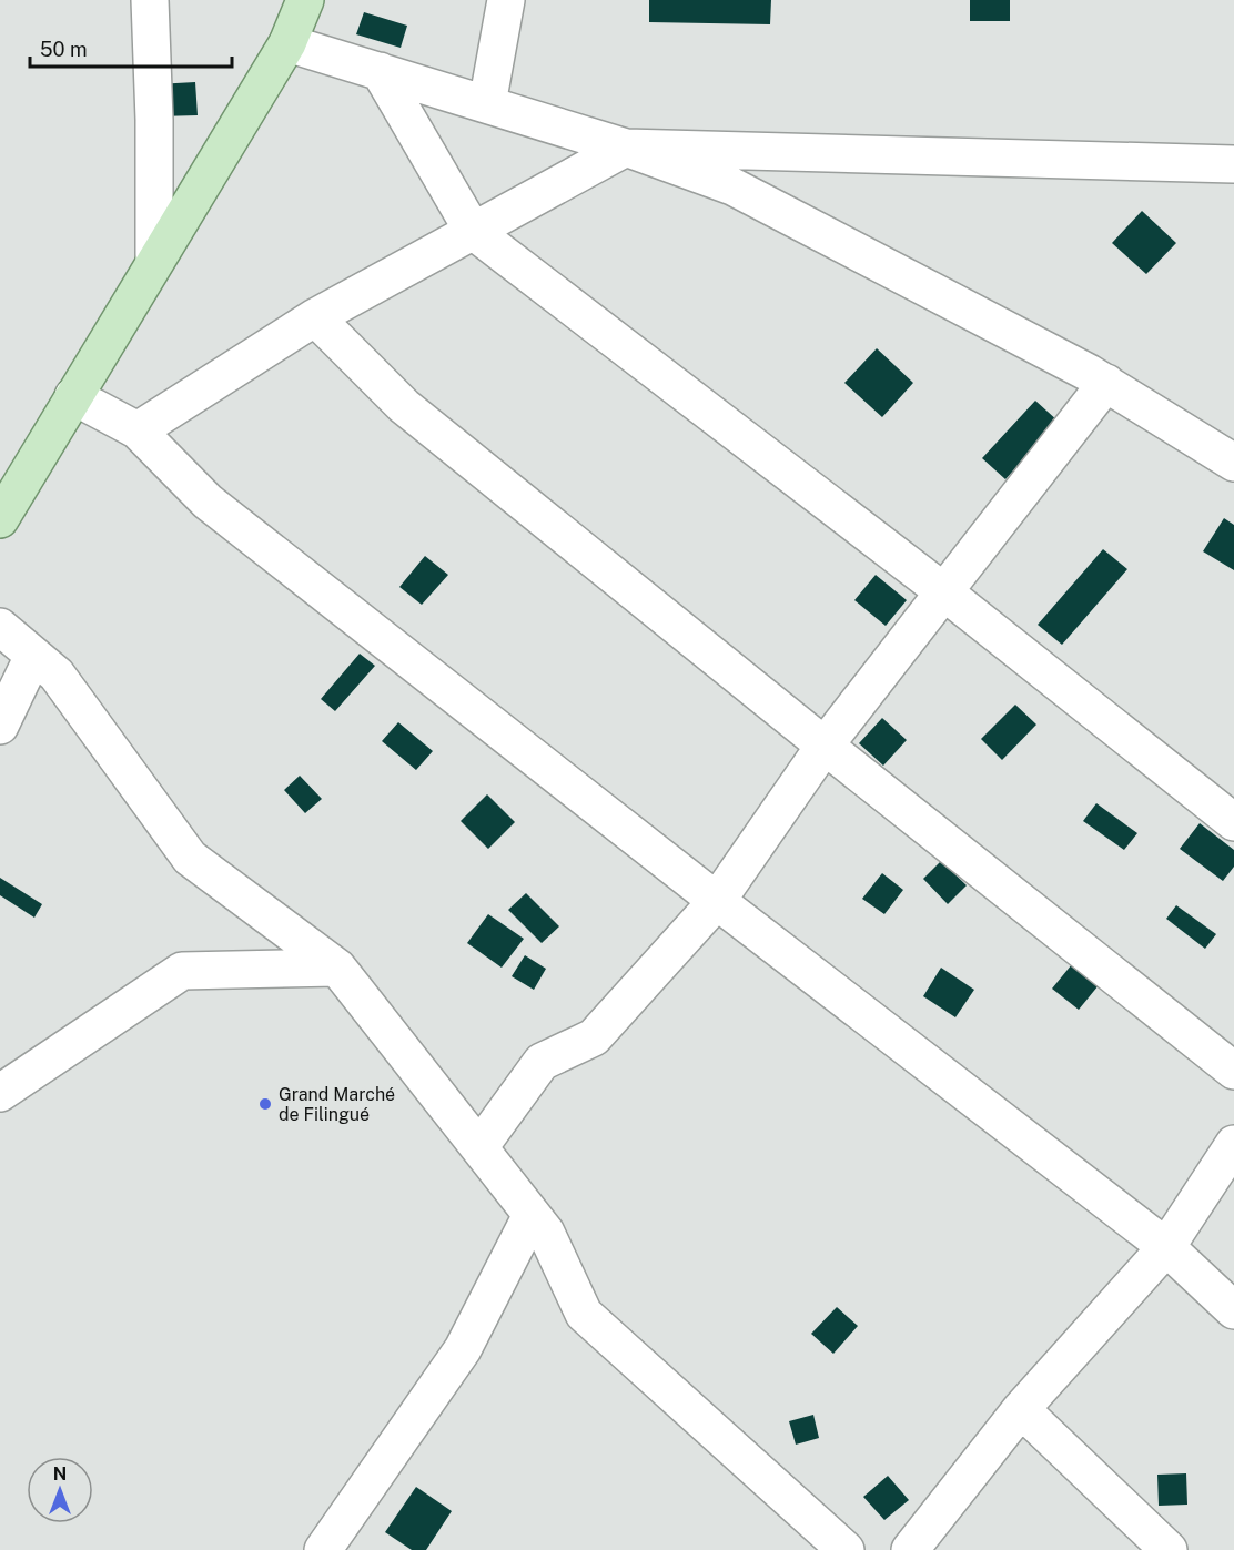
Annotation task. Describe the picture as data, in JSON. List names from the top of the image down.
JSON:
{
  "places": ["Grand Marché de Filingué"],
  "scale_bar": "50 m",
  "north": "top"
}
